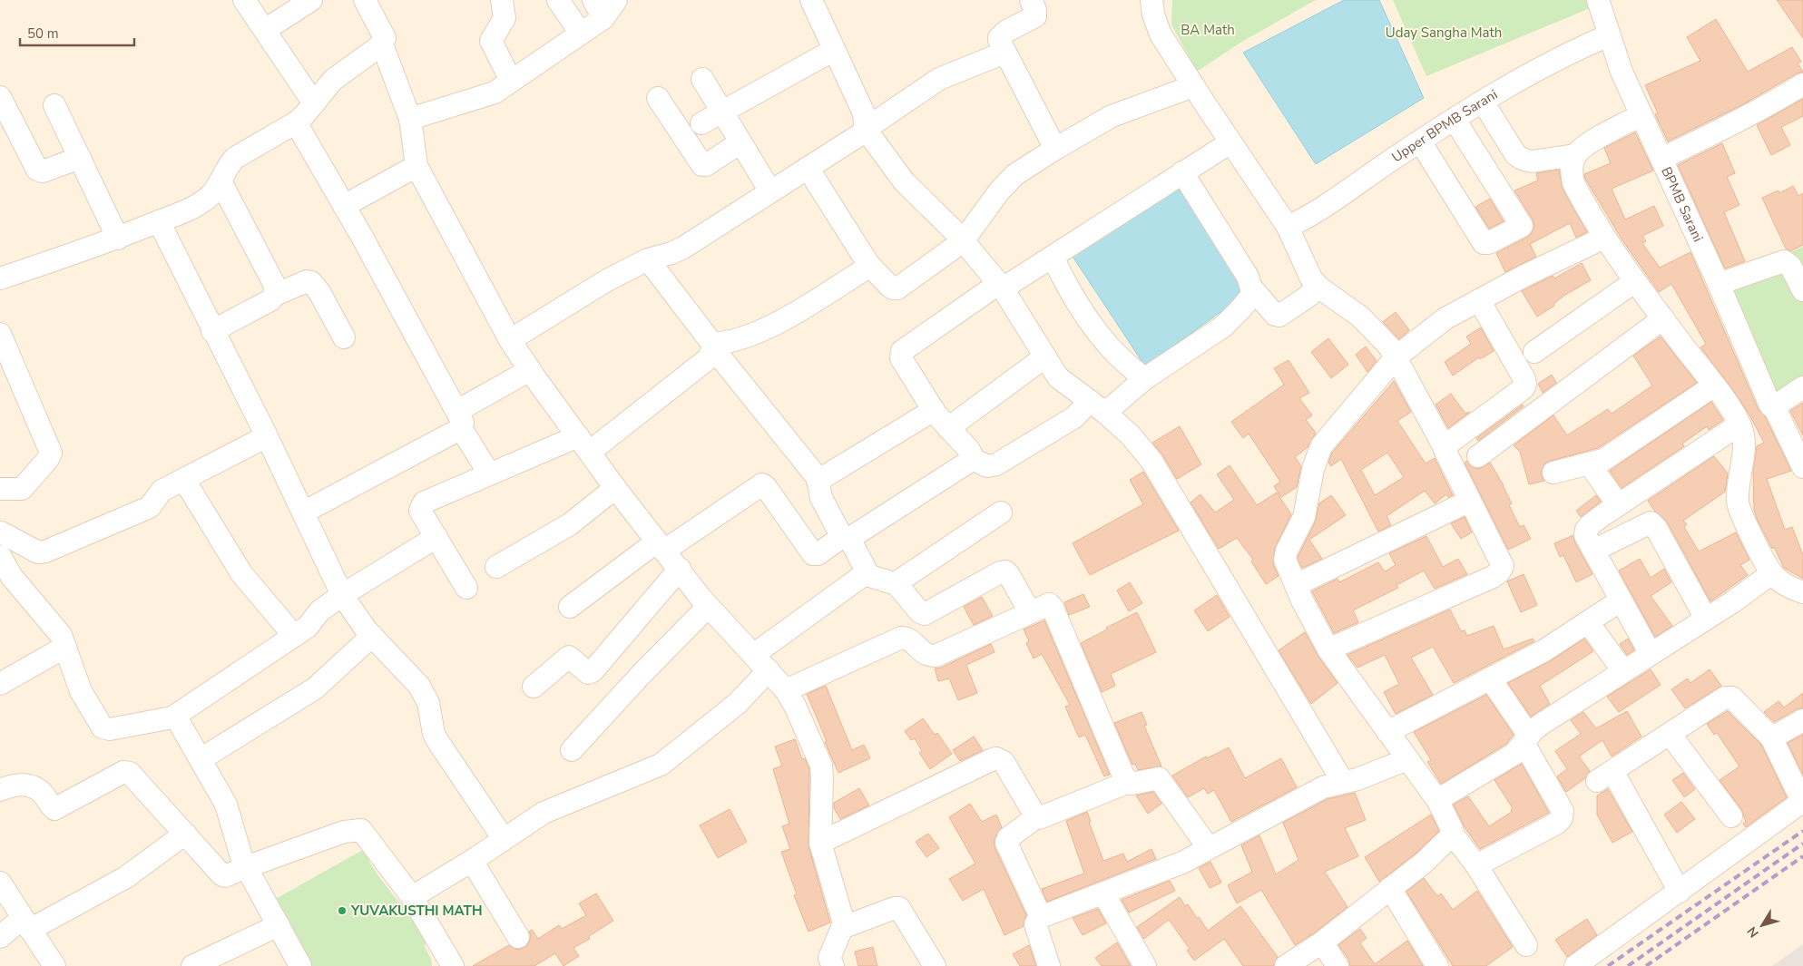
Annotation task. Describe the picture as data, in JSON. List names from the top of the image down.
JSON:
{
  "streets": {
    "street": ["Upper BPMB Sarani", "BPMB Sarani"]
  },
  "crossings": [
    ["Upper BPMB Sarani", "BPMB Sarani"]
  ],
  "parks": ["BA Math", "Uday Sangha Math"],
  "places": ["YUVAKUSTHI MATH"],
  "scale_bar": "50 m",
  "north": "bottom left"
}
